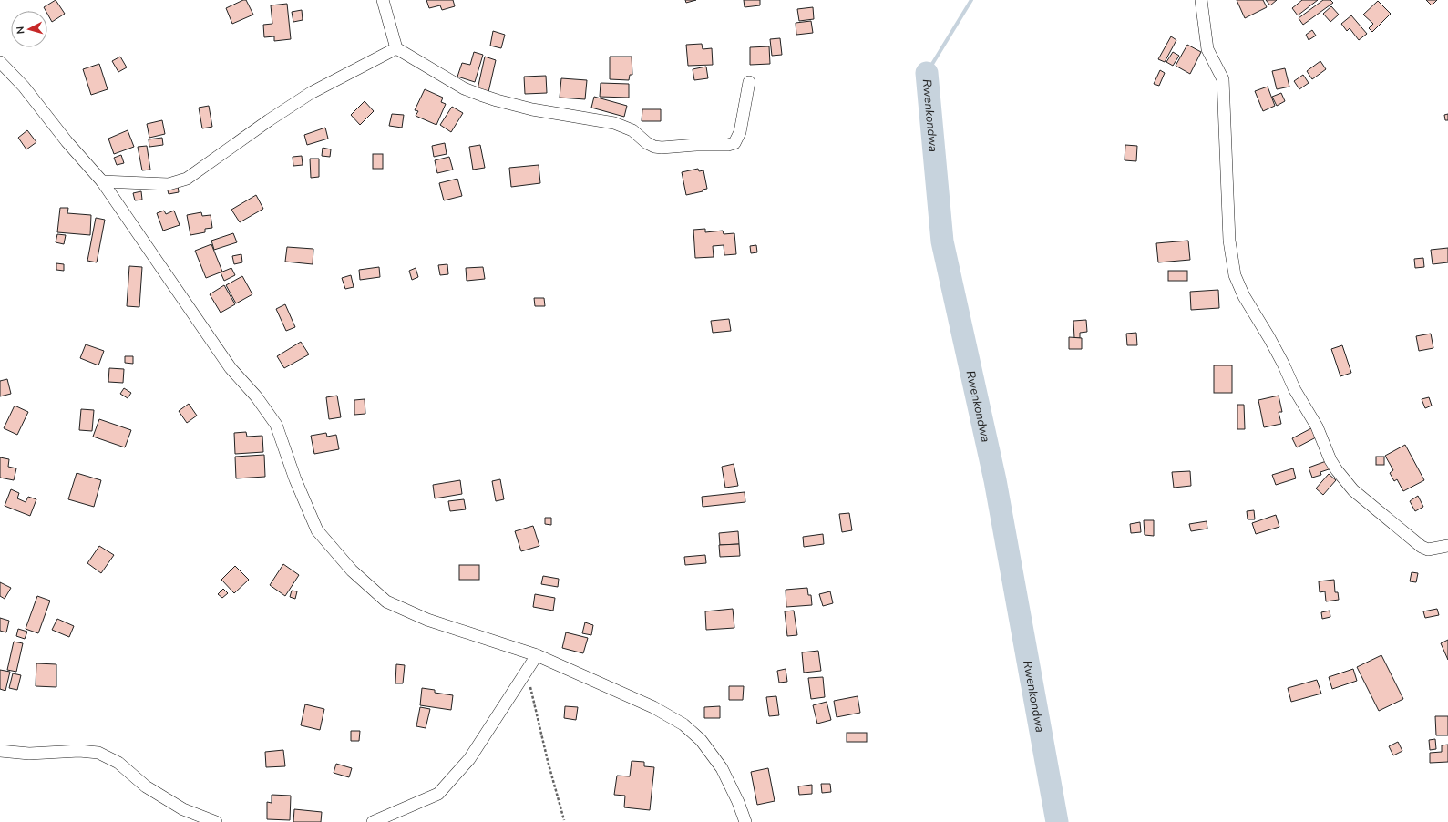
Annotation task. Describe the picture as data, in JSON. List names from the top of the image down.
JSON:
{
  "water": ["Rwenkondwa"],
  "north": "left"
}
